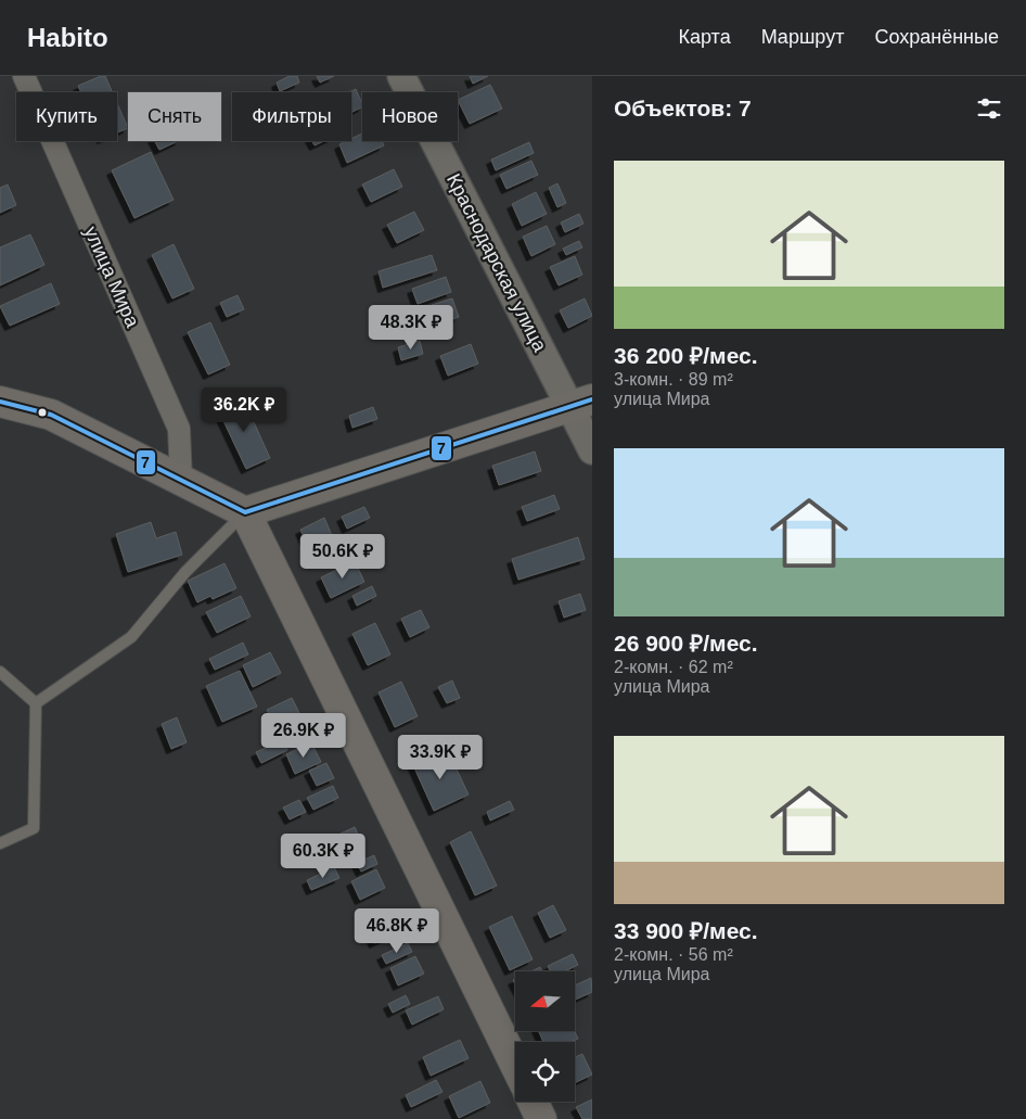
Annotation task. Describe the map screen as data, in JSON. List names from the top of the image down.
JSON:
{
  "streets": {
    "street": ["Краснодарская улица", "улица Мира"]
  },
  "lines": ["transit line 7"],
  "north": "left",
  "page": {
    "header": "Habito",
    "nav": ["Карта", "Маршрут", "Сохранённые"],
    "heading": "Объектов: 7",
    "chip": [
      "Купить",
      "Снять",
      "Фильтры",
      "Новое"
    ],
    "list": [
      {
        "name": "36 200 ₽/мес.",
        "note": "3-комн. · 89 m² · улица Мира"
      },
      {
        "name": "26 900 ₽/мес.",
        "note": "2-комн. · 62 m² · улица Мира"
      },
      {
        "name": "33 900 ₽/мес.",
        "note": "2-комн. · 56 m² · улица Мира"
      }
    ],
    "price": [
      "48.3K ₽",
      "36.2K ₽",
      "50.6K ₽",
      "26.9K ₽",
      "33.9K ₽",
      "60.3K ₽",
      "46.8K ₽"
    ]
  }
}
